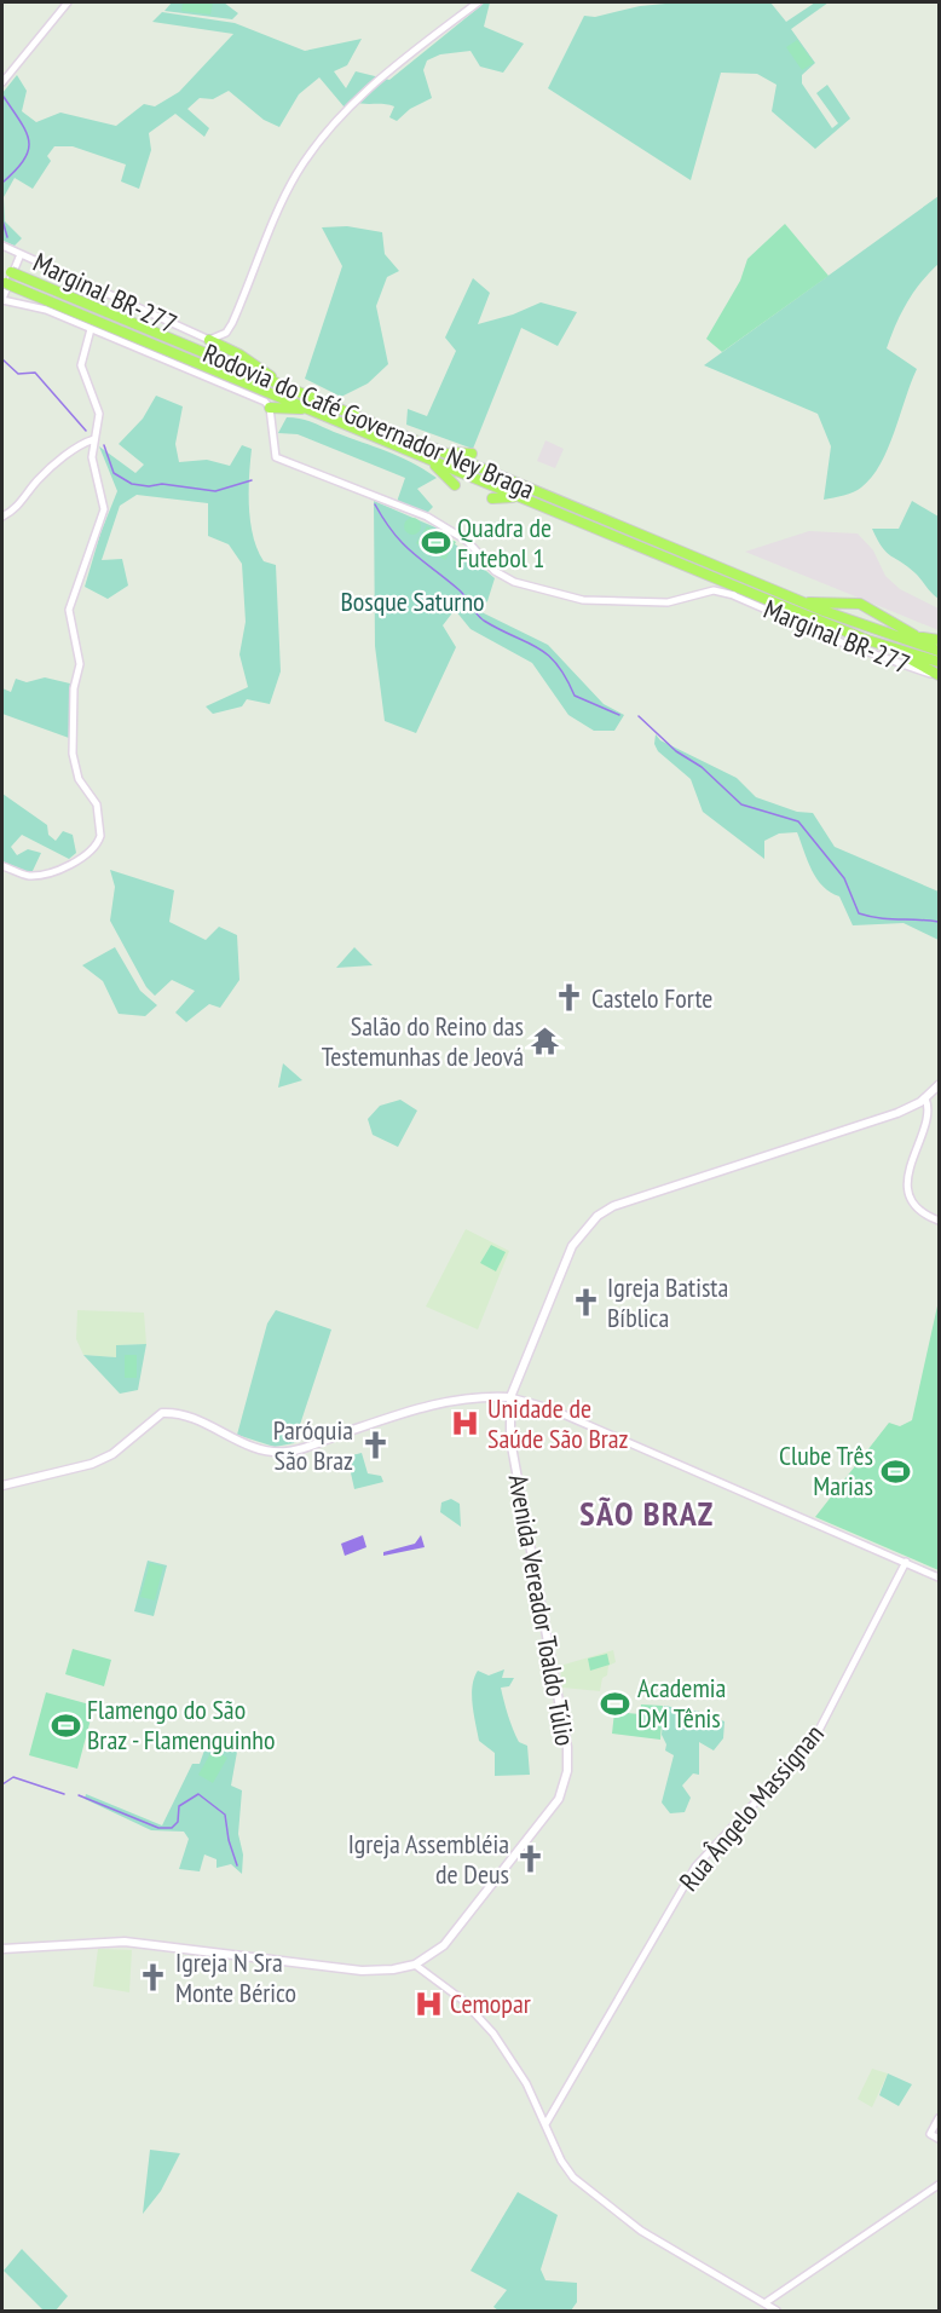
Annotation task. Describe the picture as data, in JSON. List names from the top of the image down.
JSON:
{
  "streets": {
    "highway": ["Rodovia do Café Governador Ney Braga"],
    "main road": ["Avenida Vereador Toaldo Túlio"],
    "street": ["Marginal BR-277", "Rua Ângelo Massignan"]
  },
  "districts": ["SÃO BRAZ"],
  "parks": ["Bosque Saturno"],
  "places": {
    "sports": [
      "Quadra de Futebol 1",
      "Clube Três Marias",
      "Academia DM Tênis",
      "Flamengo do São Braz - Flamenguinho"
    ],
    "church": [
      "Castelo Forte",
      "Igreja Batista Bíblica",
      "Paróquia São Braz",
      "Igreja Assembléia de Deus",
      "Igreja N Sra Monte Bérico"
    ],
    "temple": ["Salão do Reino das Testemunhas de Jeová"],
    "hospital": ["Unidade de Saúde São Braz", "Cemopar"]
  }
}
